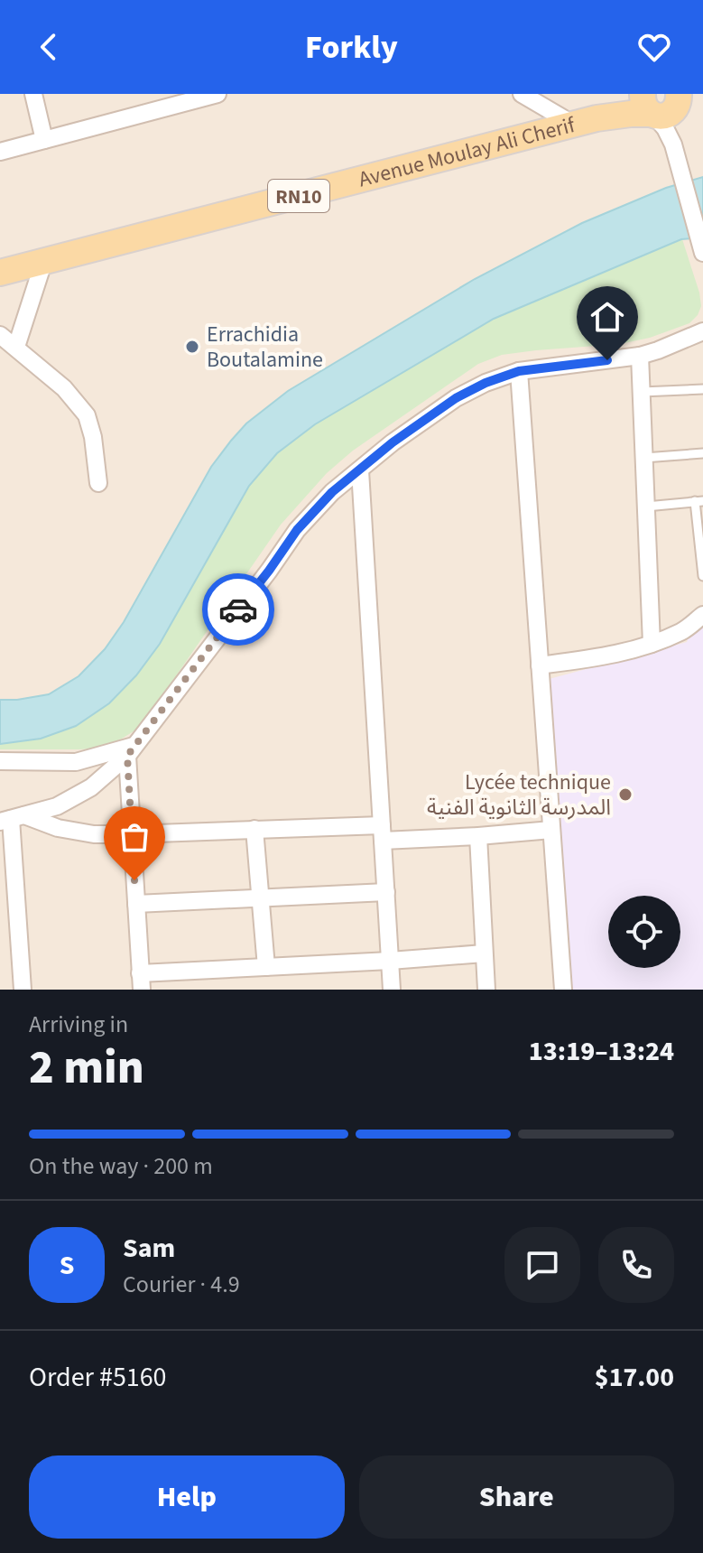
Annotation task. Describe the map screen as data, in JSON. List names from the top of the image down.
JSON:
{
  "streets": {
    "main road": ["Avenue Moulay Ali Cherif", "RN10"]
  },
  "crossings": [
    ["Avenue Moulay Ali Cherif", "RN10"]
  ],
  "places": ["Errachidia Boutalamine", "Lycée technique المدرسة الثانوية الفنية"],
  "page": {
    "header": "Forkly",
    "heading": ["2 min", "Arriving in", "13:19–13:24"],
    "panel": [
      "Sam",
      "Courier · 4.9",
      "Order #5160",
      "$17.00"
    ],
    "bar": "On the way · 200 m",
    "round": "S",
    "buttons": ["Help", "Share"]
  }
}
